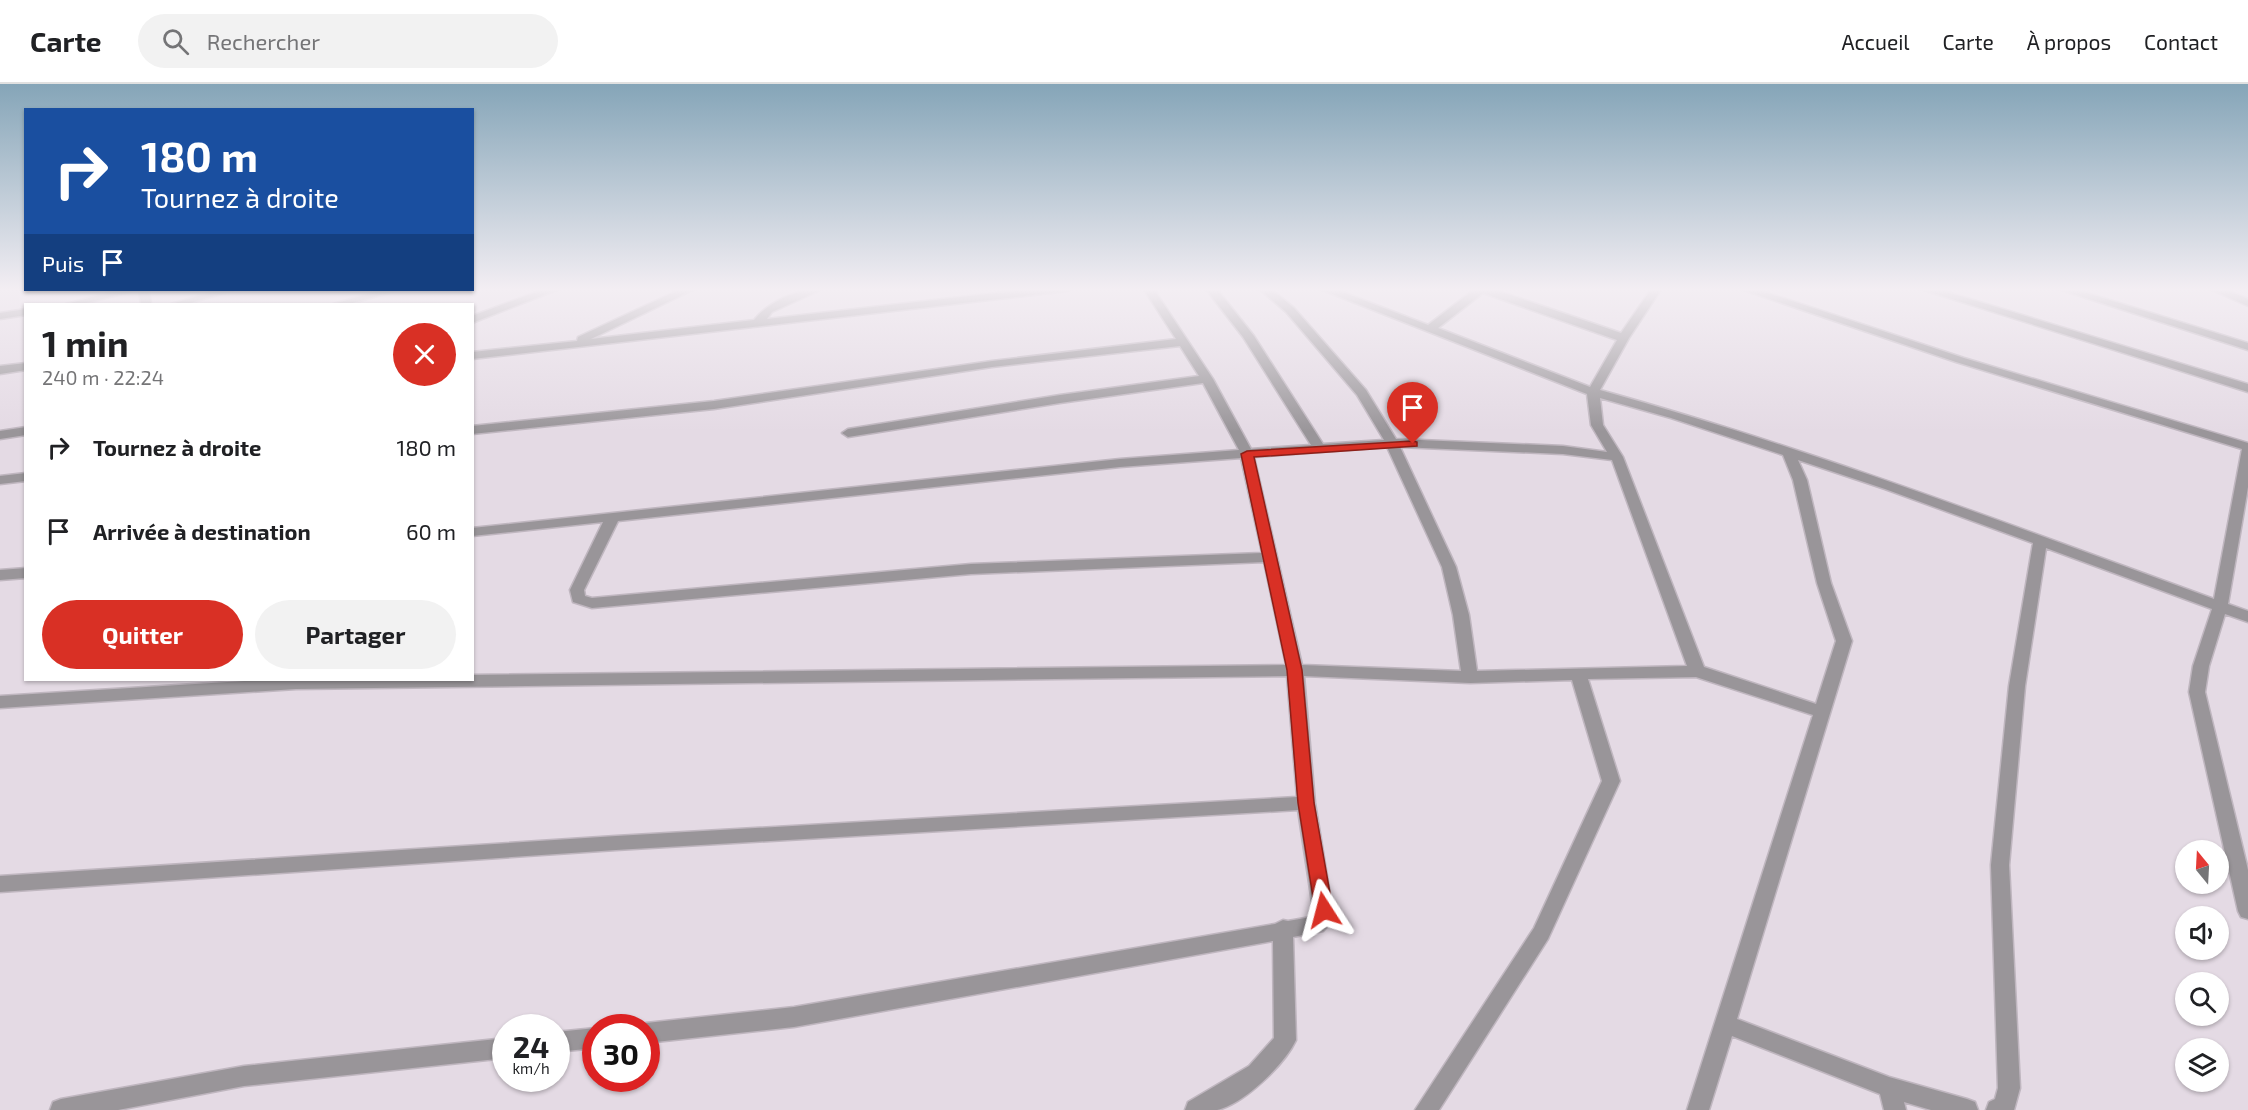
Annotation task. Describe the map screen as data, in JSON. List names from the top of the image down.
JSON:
{
  "north": "top",
  "page": {
    "header": "Carte",
    "search": "Rechercher",
    "nav": [
      "Accueil",
      "Carte",
      "À propos",
      "Contact"
    ],
    "turn": ["180 m", "Tournez à droite"],
    "then": "Puis",
    "heading": ["1 min", "240 m · 22:24"],
    "list": [
      {
        "name": "Tournez à droite",
        "value": "180 m"
      },
      {
        "name": "Arrivée à destination",
        "value": "60 m"
      }
    ],
    "buttons": ["Quitter", "Partager"],
    "speed": "24 km/h",
    "limit": "30"
  }
}
